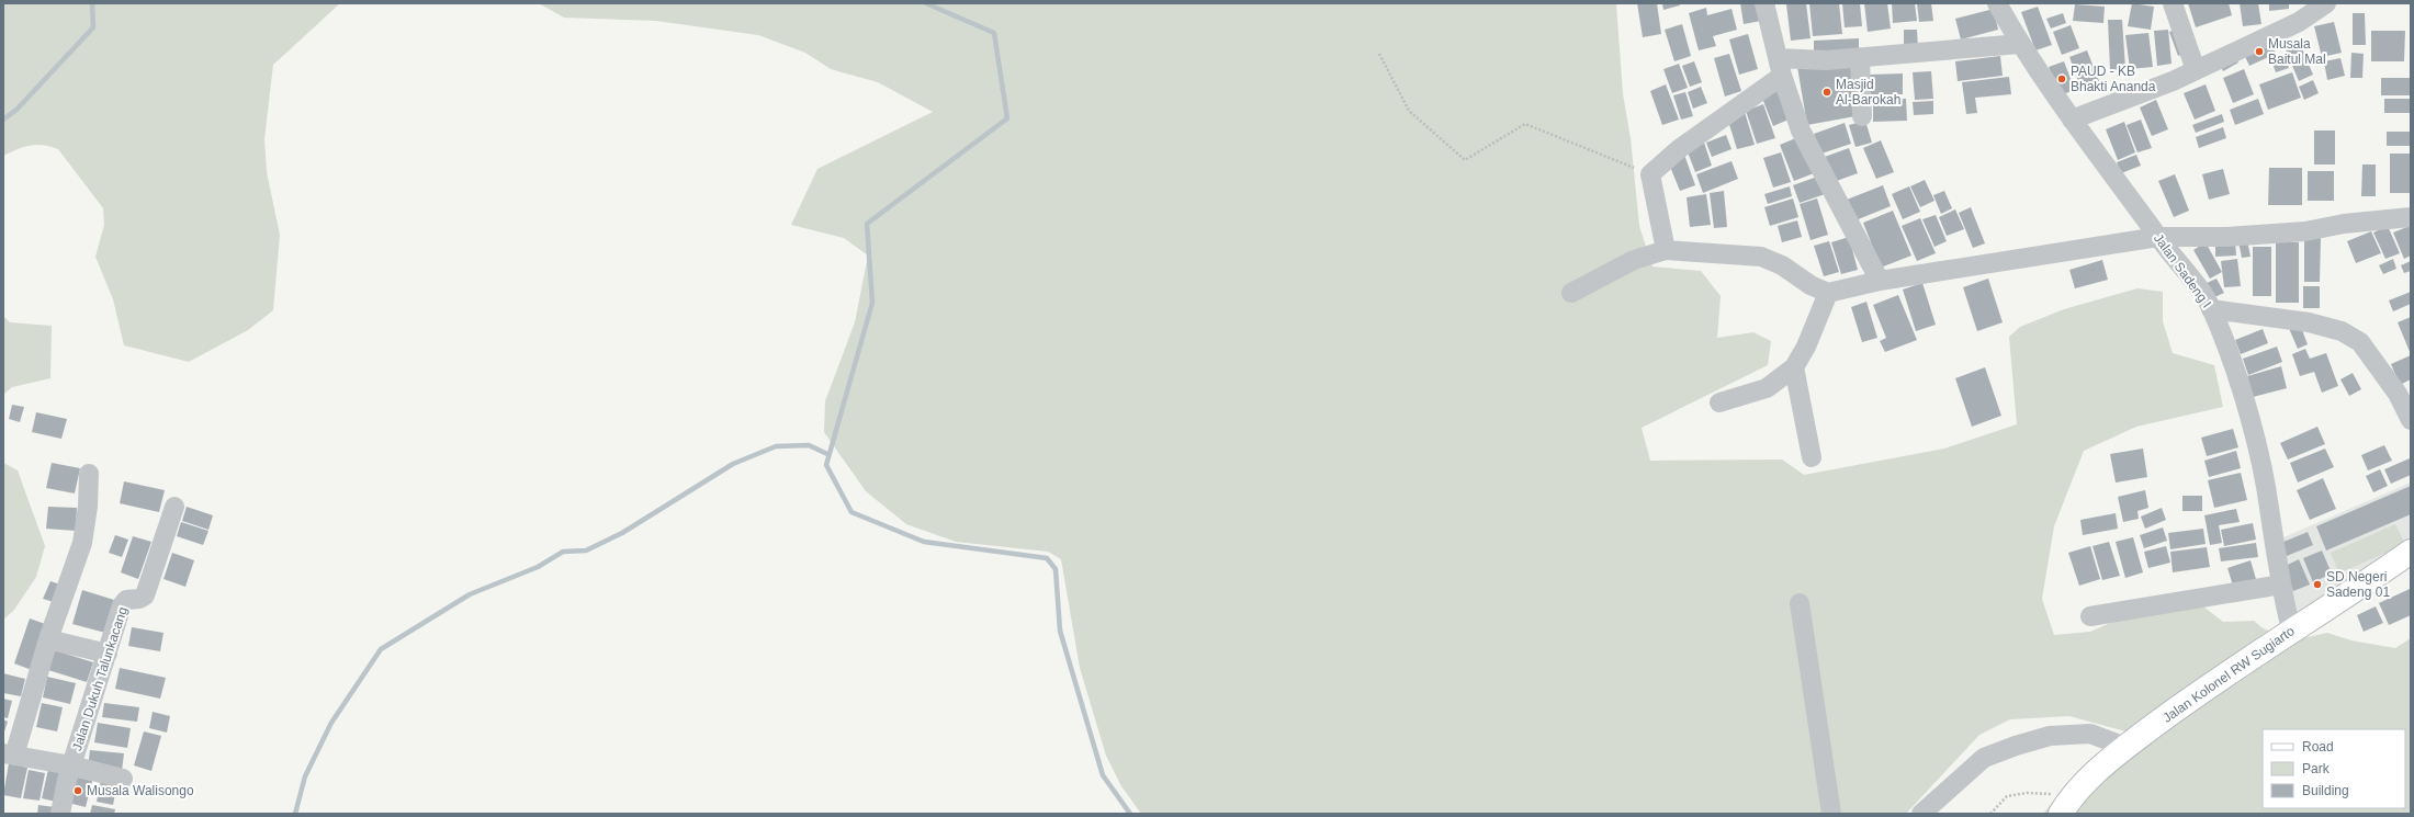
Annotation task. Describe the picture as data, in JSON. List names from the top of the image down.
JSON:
{
  "streets": {
    "main road": ["Jalan Kolonel RW Sugiarto"],
    "street": ["Jalan Sadeng I", "Jalan Dukuh Talunkacang"]
  },
  "crossings": [
    ["Jalan Sadeng I", "Jalan Kolonel RW Sugiarto"]
  ],
  "places": [
    "Musala Baitul Mal",
    "PAUD - KB Bhakti Ananda",
    "Masjid Al-Barokah",
    "SD Negeri Sadeng 01",
    "Musala Walisongo"
  ],
  "legend": ["Road", "Park", "Building"]
}
